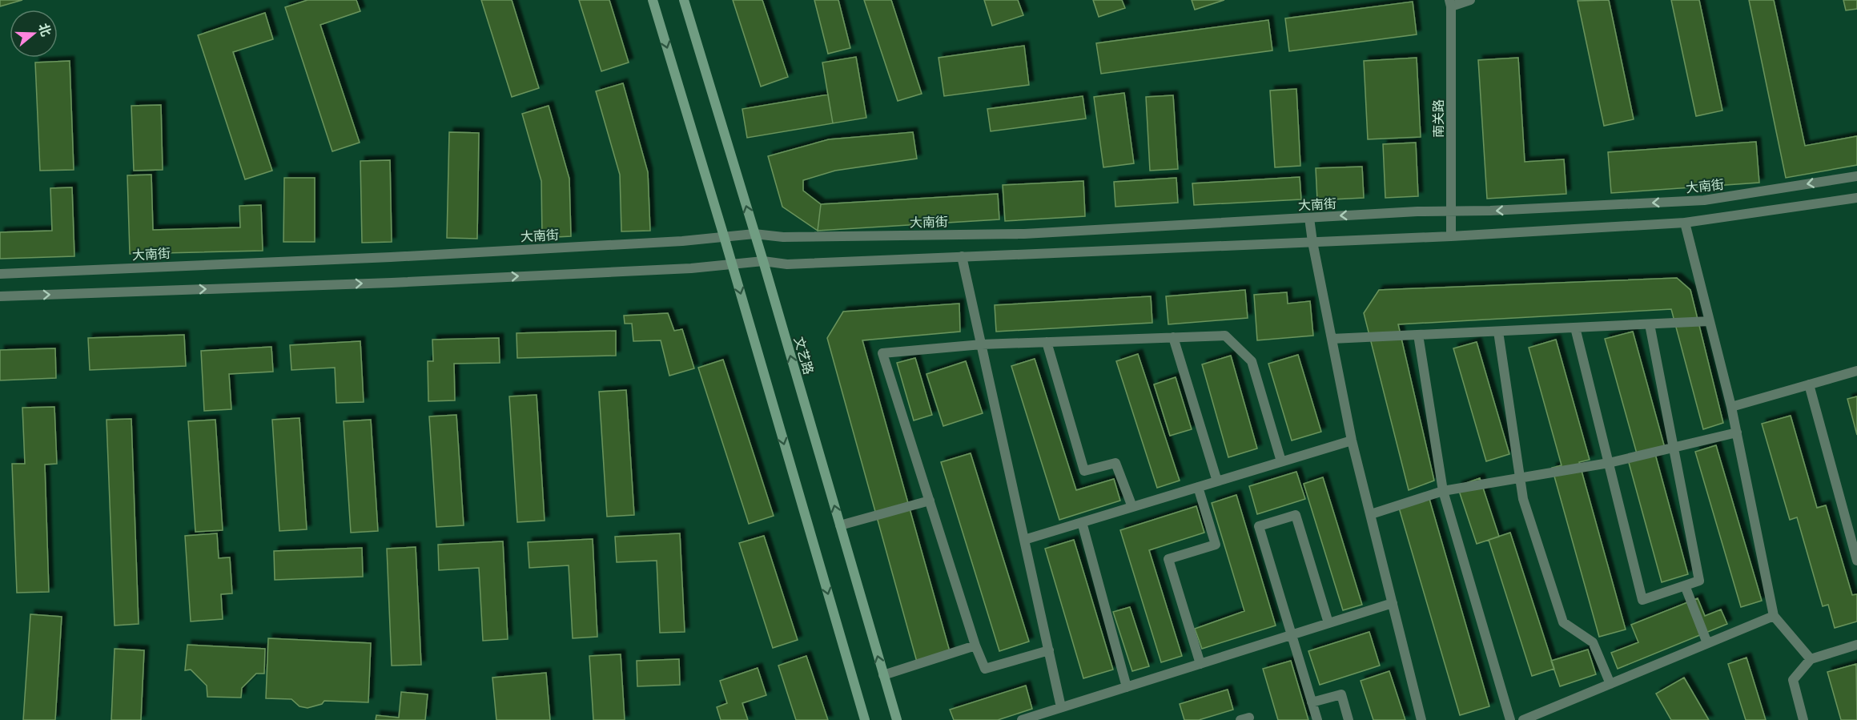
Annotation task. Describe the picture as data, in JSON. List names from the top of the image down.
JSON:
{
  "streets": {
    "main road": ["文艺路"],
    "street": ["南关路", "大南街"]
  },
  "crossings": [
    ["南关路", "大南街"],
    ["大南街", "文艺路"]
  ],
  "north": "right"
}
